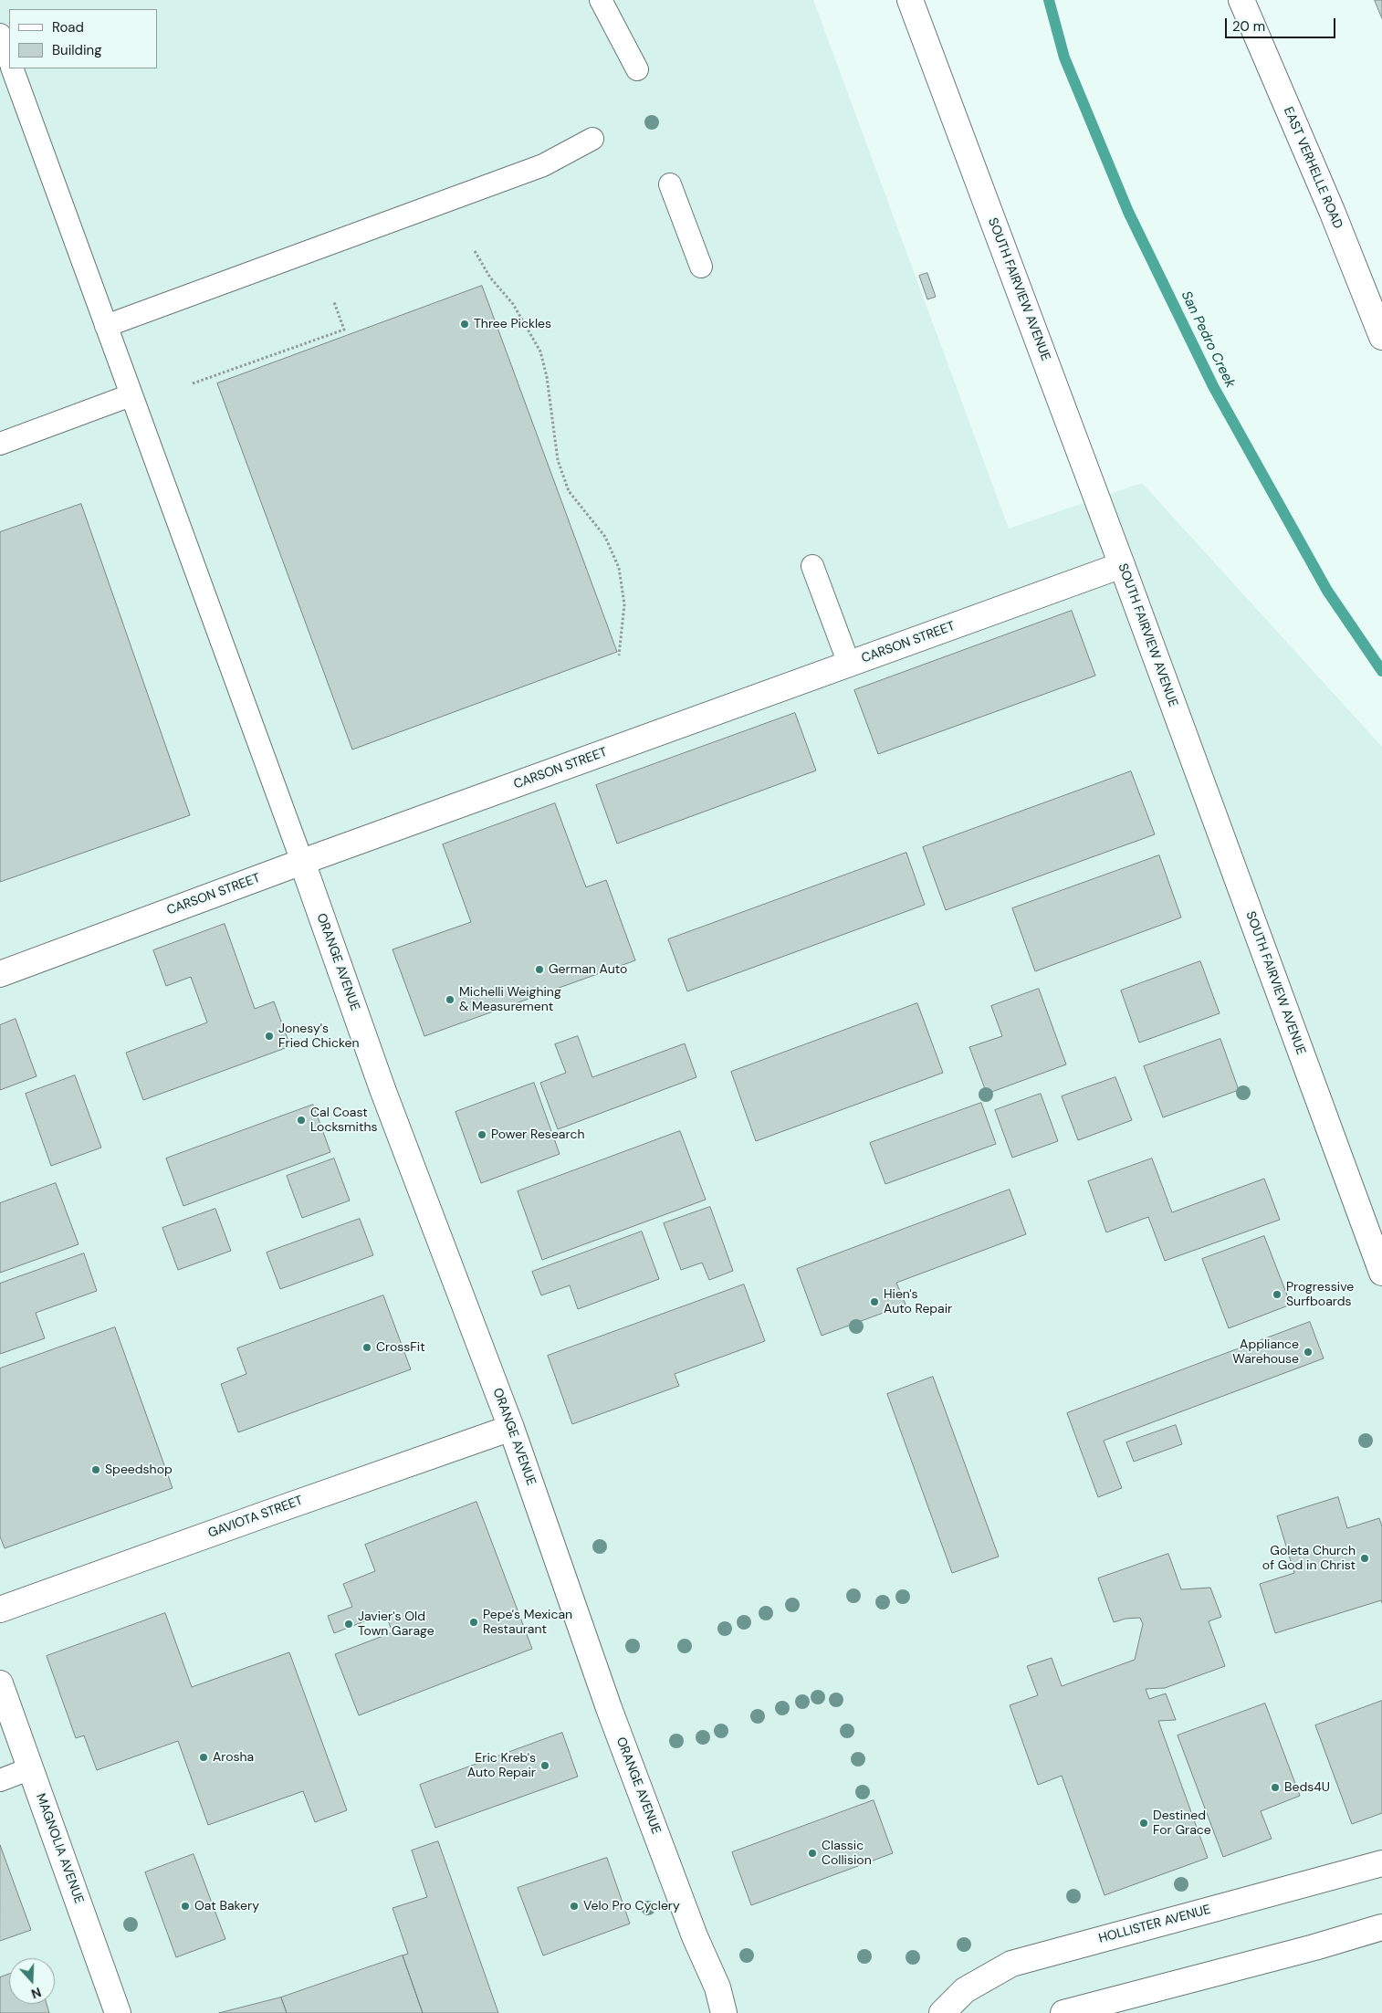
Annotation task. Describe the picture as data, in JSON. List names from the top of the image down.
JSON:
{
  "streets": {
    "street": [
      "EAST VERHELLE ROAD",
      "SOUTH FAIRVIEW AVENUE",
      "CARSON STREET",
      "ORANGE AVENUE",
      "GAVIOTA STREET",
      "MAGNOLIA AVENUE",
      "HOLLISTER AVENUE"
    ]
  },
  "crossings": [
    ["SOUTH FAIRVIEW AVENUE", "CARSON STREET"],
    ["CARSON STREET", "ORANGE AVENUE"],
    ["ORANGE AVENUE", "GAVIOTA STREET"]
  ],
  "water": ["San Pedro Creek"],
  "places": [
    "Three Pickles",
    "German Auto",
    "Michelli Weighing & Measurement",
    "Jonesy's Fried Chicken",
    "Cal Coast Locksmiths",
    "Power Research",
    "Progressive Surfboards",
    "Hien's Auto Repair",
    "CrossFit",
    "Appliance Warehouse",
    "Speedshop",
    "Goleta Church of God in Christ",
    "Pepe's Mexican Restaurant",
    "Javier's Old Town Garage",
    "Arosha",
    "Eric Kreb's Auto Repair",
    "Beds4U",
    "Destined For Grace",
    "Classic Collision",
    "Oat Bakery",
    "Velo Pro Cyclery"
  ],
  "legend": ["Road", "Building"],
  "scale_bar": "20 m",
  "north": "bottom"
}
